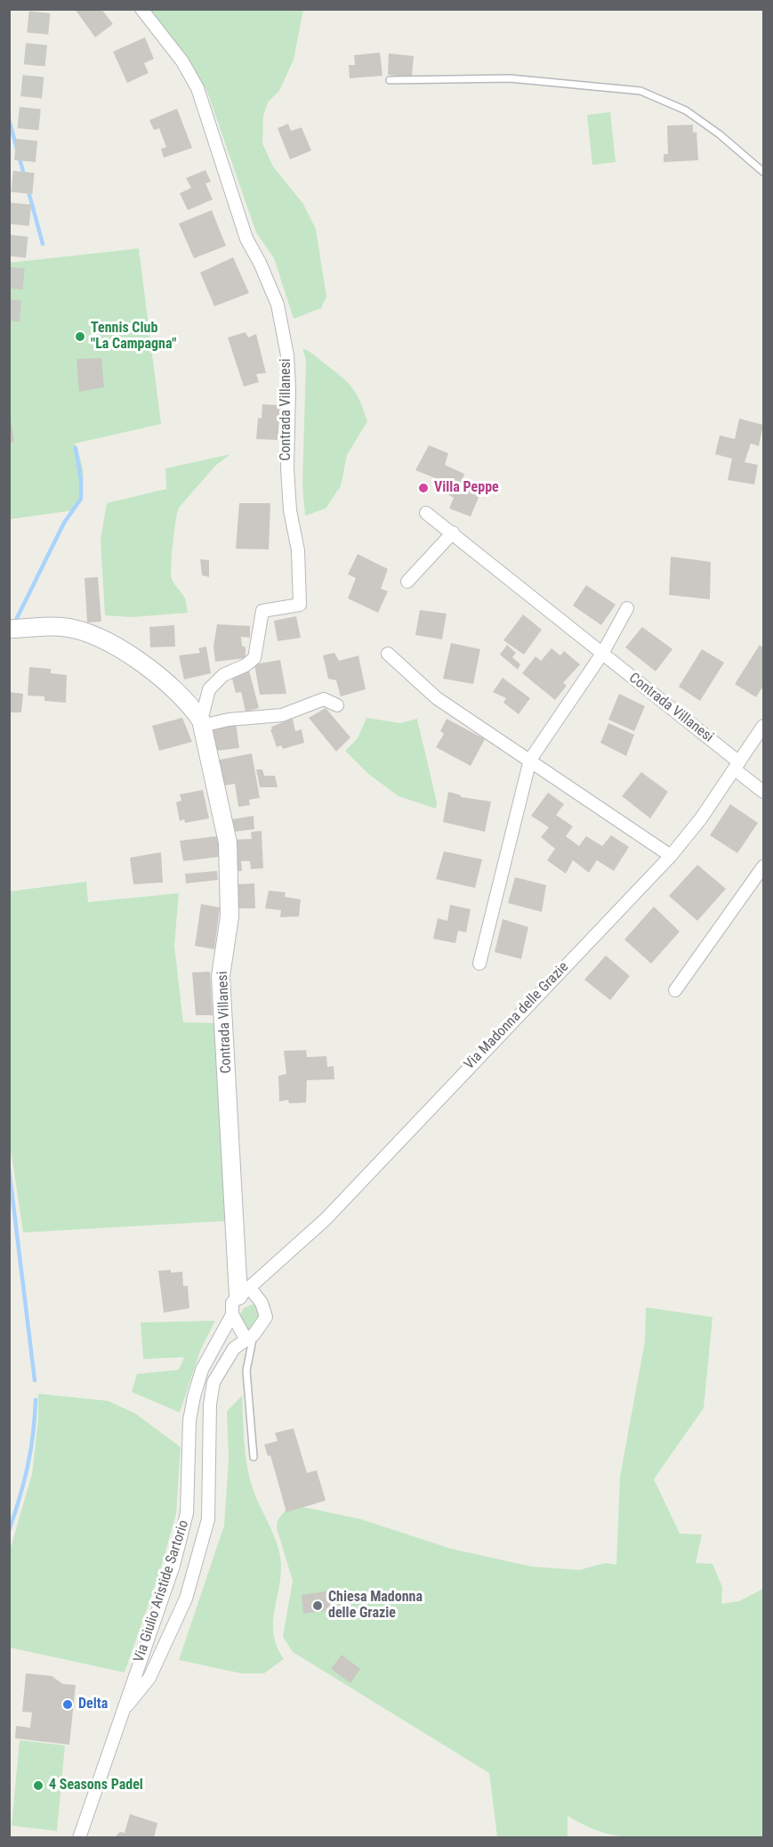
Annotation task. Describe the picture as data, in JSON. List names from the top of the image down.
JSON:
{
  "streets": {
    "street": ["Contrada Villanesi", "Via Madonna delle Grazie", "Via Giulio Aristide Sartorio"]
  },
  "crossings": [
    ["Contrada Villanesi", "Via Madonna delle Grazie"],
    ["Contrada Villanesi", "Via Giulio Aristide Sartorio"],
    ["Via Madonna delle Grazie", "Via Giulio Aristide Sartorio"]
  ],
  "places": [
    "Tennis Club \"La Campagna\"",
    "Villa Peppe",
    "Chiesa Madonna delle Grazie",
    "Delta",
    "4 Seasons Padel"
  ]
}
